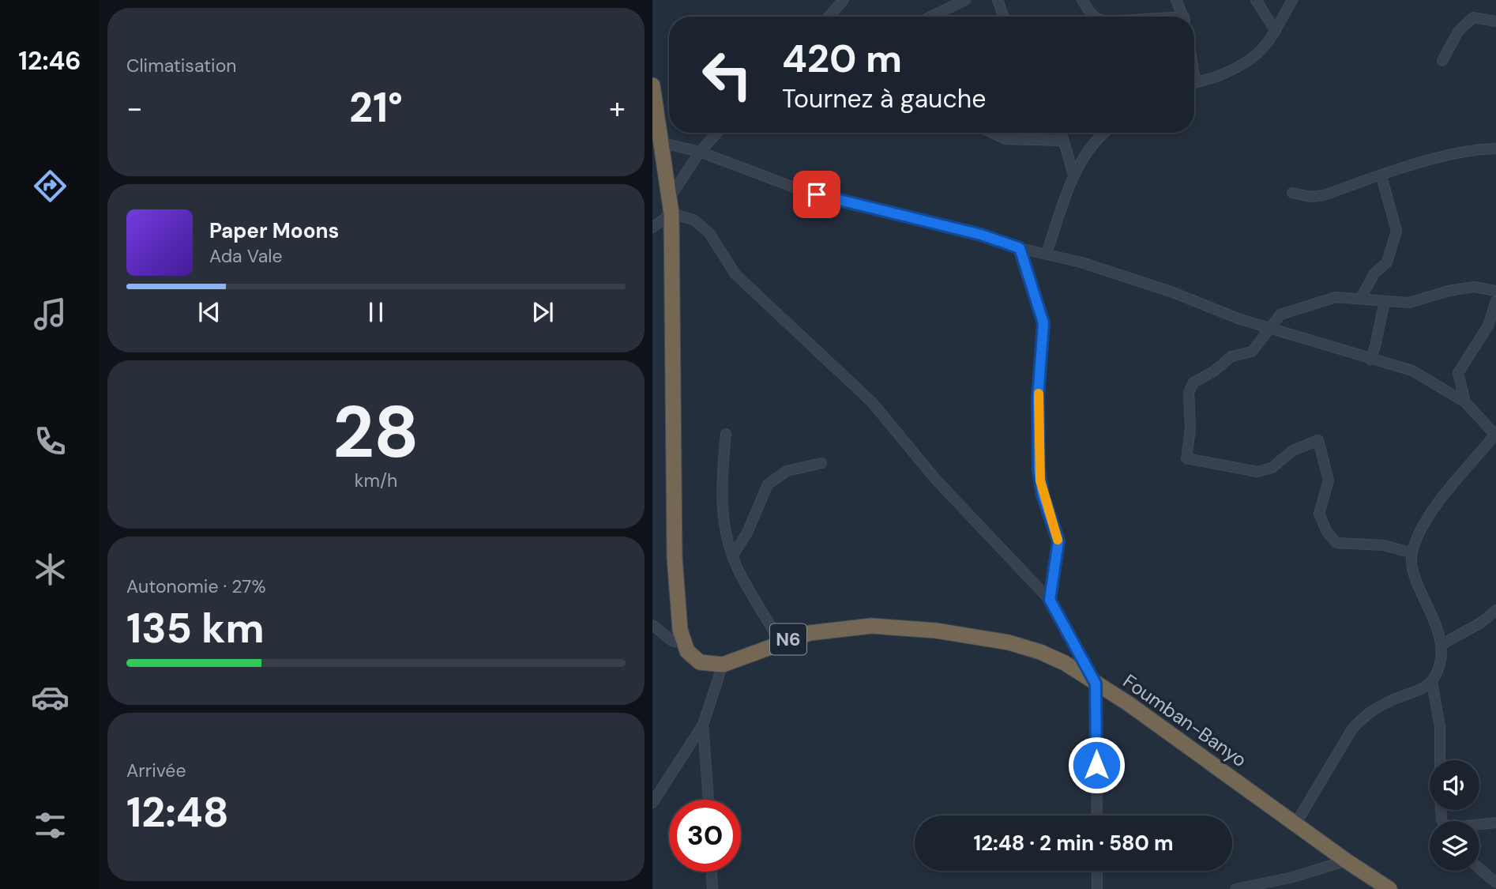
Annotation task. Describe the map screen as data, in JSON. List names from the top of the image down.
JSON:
{
  "streets": {
    "highway": ["N6", "Foumban-Banyo"]
  },
  "page": {
    "tabs": "12:46",
    "tile": [
      "Climatisation",
      ["28", "km/h"],
      ["Autonomie · 27%", "135 km"],
      ["Arrivée", "12:48"]
    ],
    "turn": ["420 m", "Tournez à gauche"],
    "heat": ["−", "21°", "+"],
    "song": ["Paper Moons", "Ada Vale"],
    "limit": "30",
    "trip": "12:48 · 2 min · 580 m"
  }
}
